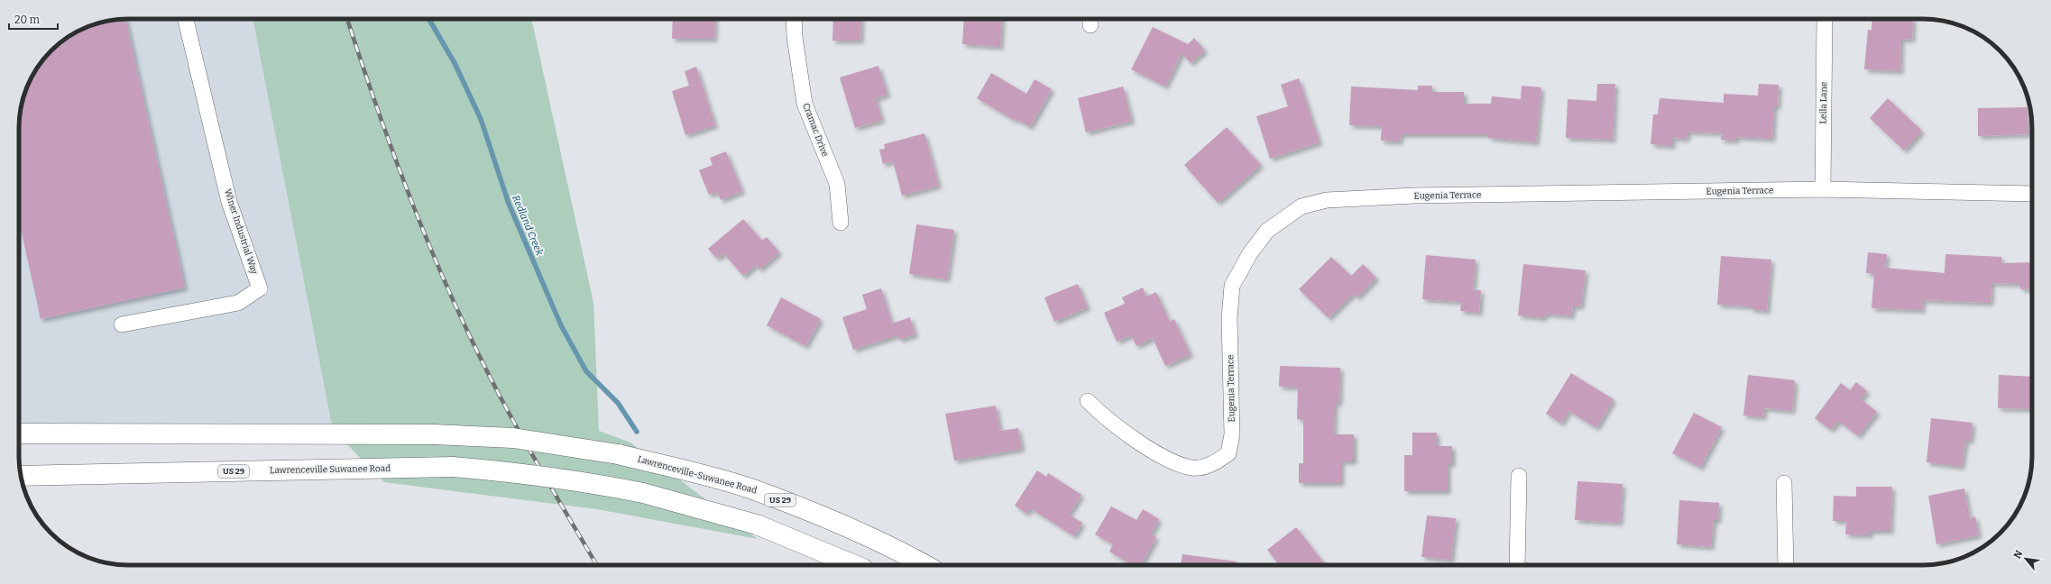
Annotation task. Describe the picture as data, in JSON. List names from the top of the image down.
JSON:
{
  "streets": {
    "main road": ["Lawrenceville Suwanee Road", "US 29", "Lawrenceville-Suwanee Road"],
    "street": [
      "Leila Lane",
      "Cramac Drive",
      "Eugenia Terrace",
      "Winer Industrial Way"
    ]
  },
  "crossings": [
    ["Leila Lane", "Eugenia Terrace"]
  ],
  "water": ["Redland Creek"],
  "scale_bar": "20 m",
  "north": "top left"
}
